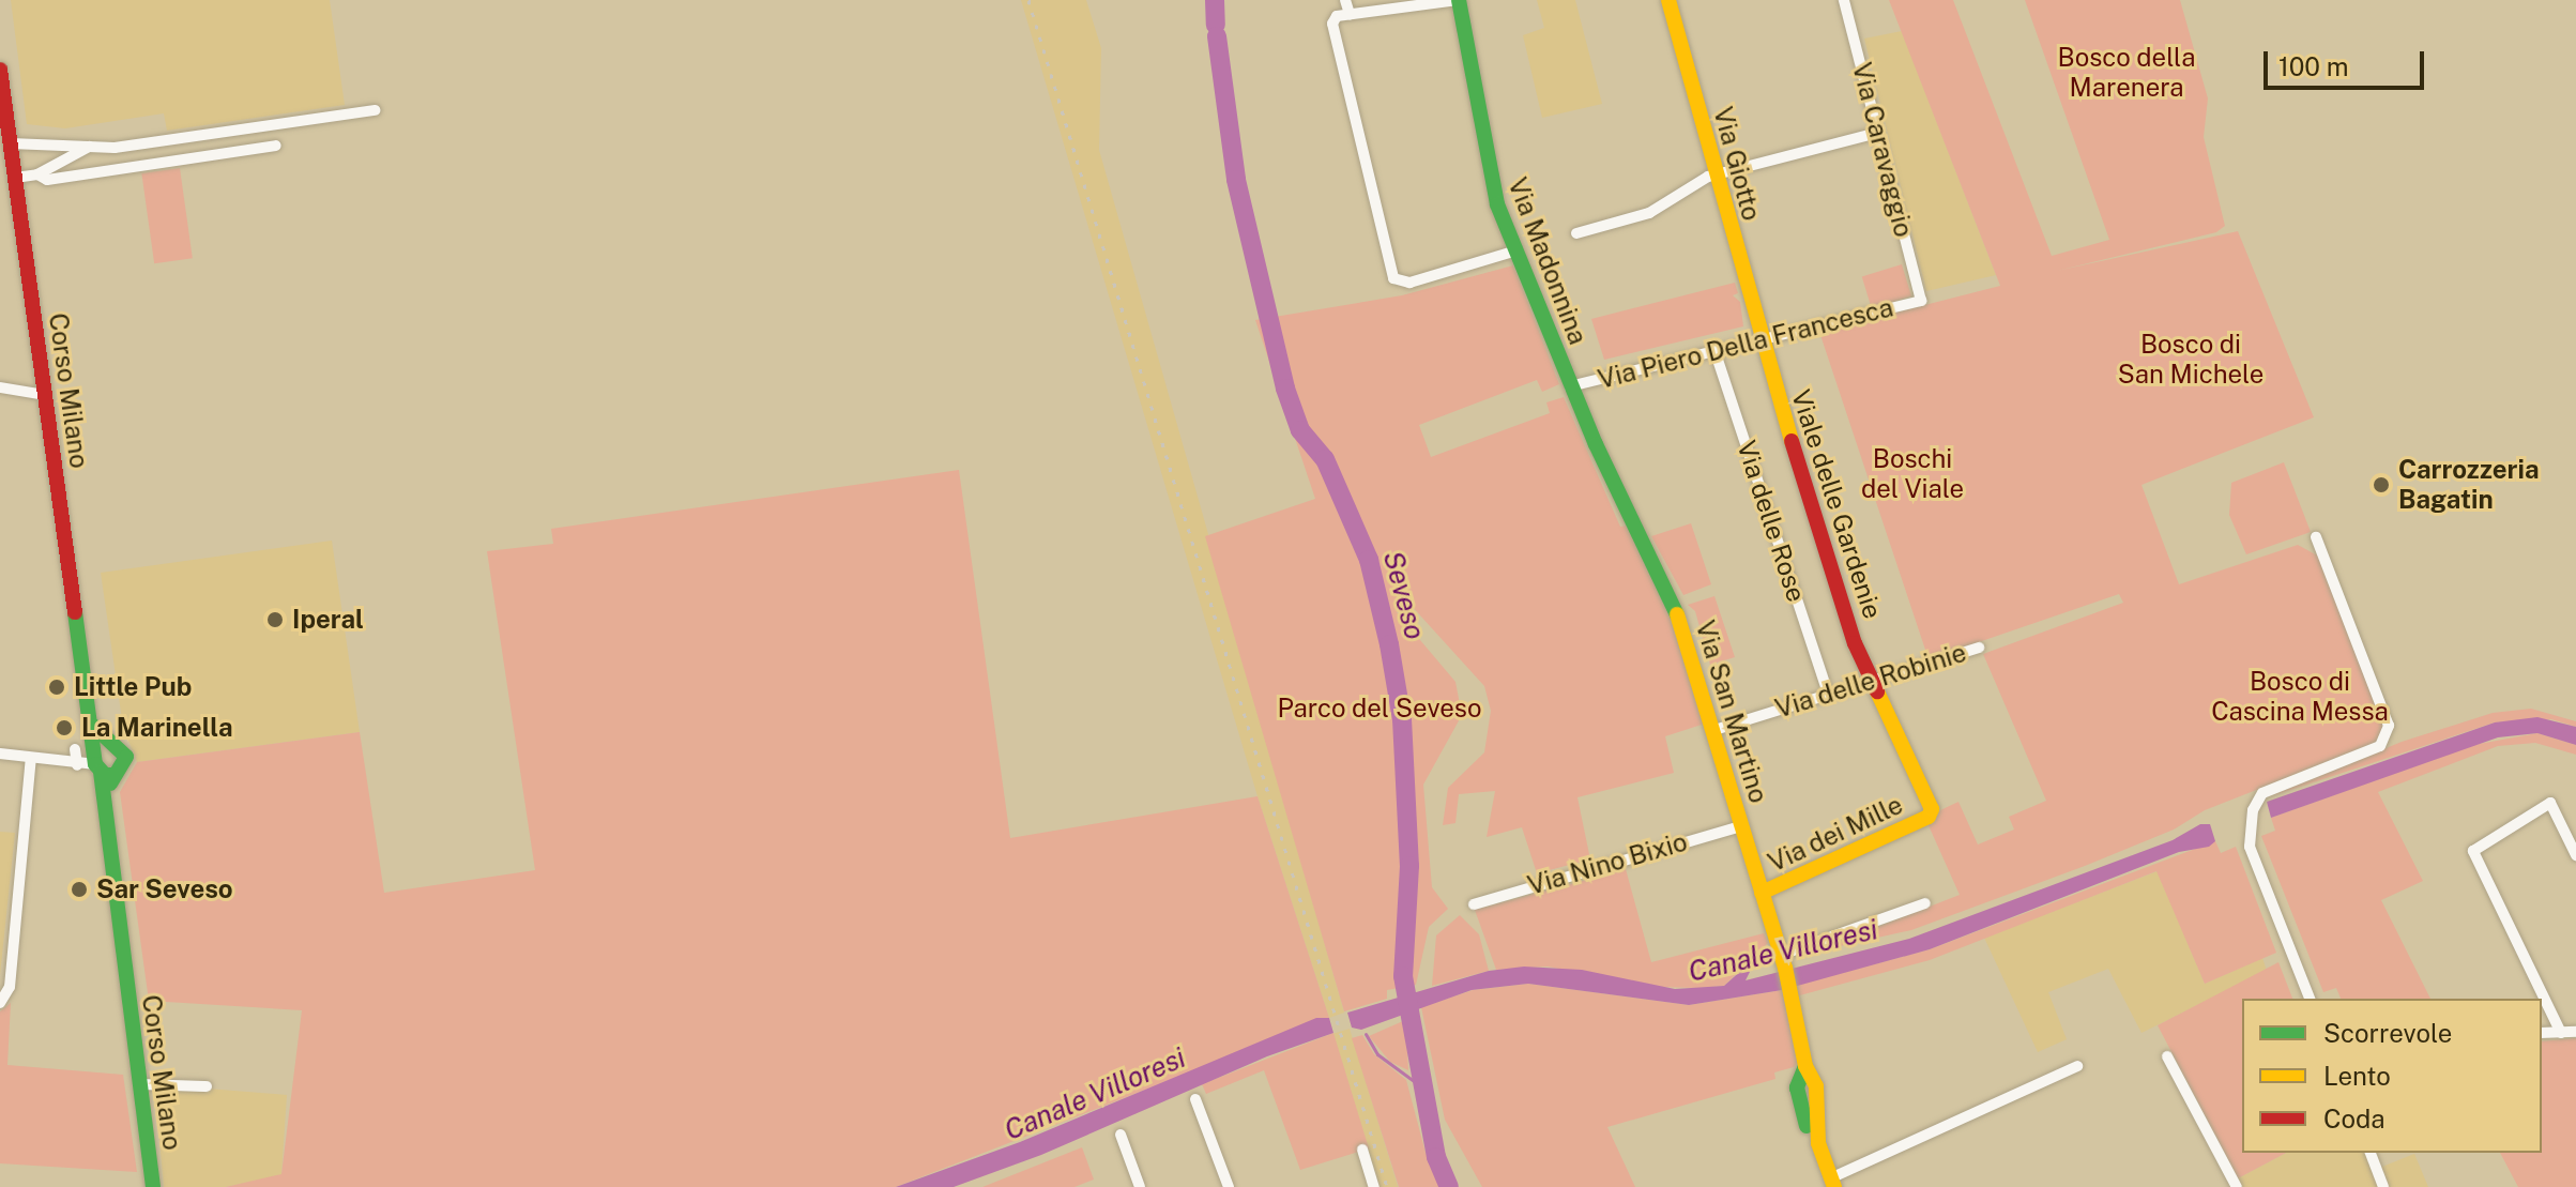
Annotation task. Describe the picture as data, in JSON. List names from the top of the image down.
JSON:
{
  "streets": {
    "street": [
      "Via Caravaggio",
      "Via Giotto",
      "Via Madonnina",
      "Via Piero Della Francesca",
      "Corso Milano",
      "Viale delle Gardenie",
      "Via delle Rose",
      "Via delle Robinie",
      "Via San Martino",
      "Via dei Mille",
      "Via Nino Bixio"
    ]
  },
  "crossings": [
    ["Via Caravaggio", "Via Piero Della Francesca"],
    ["Via Giotto", "Via Piero Della Francesca"],
    ["Via Giotto", "Viale delle Gardenie"],
    ["Via Madonnina", "Via Piero Della Francesca"],
    ["Via Madonnina", "Via San Martino"],
    ["Via Piero Della Francesca", "Viale delle Gardenie"],
    ["Via Piero Della Francesca", "Via delle Rose"],
    ["Via Piero Della Francesca", "Via San Martino"],
    ["Viale delle Gardenie", "Via delle Robinie"],
    ["Viale delle Gardenie", "Via dei Mille"],
    ["Via delle Rose", "Via delle Robinie"],
    ["Via delle Robinie", "Via San Martino"],
    ["Via San Martino", "Via dei Mille"],
    ["Via San Martino", "Via Nino Bixio"]
  ],
  "water": ["Seveso", "Canale Villoresi"],
  "parks": [
    "Bosco della Marenera",
    "Bosco di San Michele",
    "Boschi del Viale",
    "Bosco di Cascina Messa",
    "Parco del Seveso"
  ],
  "places": [
    "Carrozzeria Bagatin",
    "Iperal",
    "Little Pub",
    "La Marinella",
    "Sar Seveso"
  ],
  "legend": ["Scorrevole", "Lento", "Coda"],
  "scale_bar": "100 m"
}
